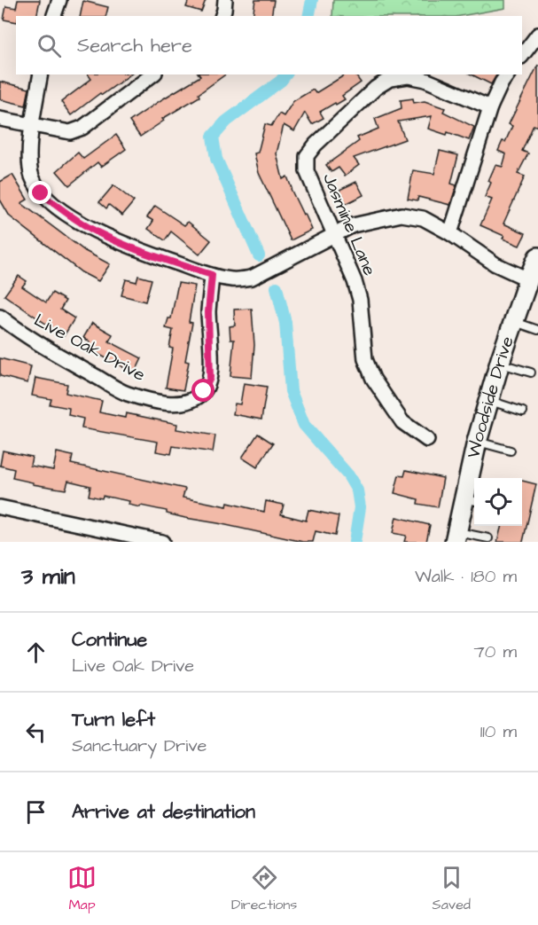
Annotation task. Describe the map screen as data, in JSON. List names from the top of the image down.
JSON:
{
  "streets": {
    "street": ["Jasmine Lane", "Live Oak Drive", "Woodside Drive"]
  },
  "page": {
    "search": "Search here",
    "heading": ["3 min", "Walk · 180 m"],
    "list": [
      ["Continue", "Live Oak Drive", "70 m"],
      ["Turn left", "Sanctuary Drive", "110 m"],
      "Arrive at destination"
    ],
    "nav": ["Map", "Directions", "Saved"]
  }
}
